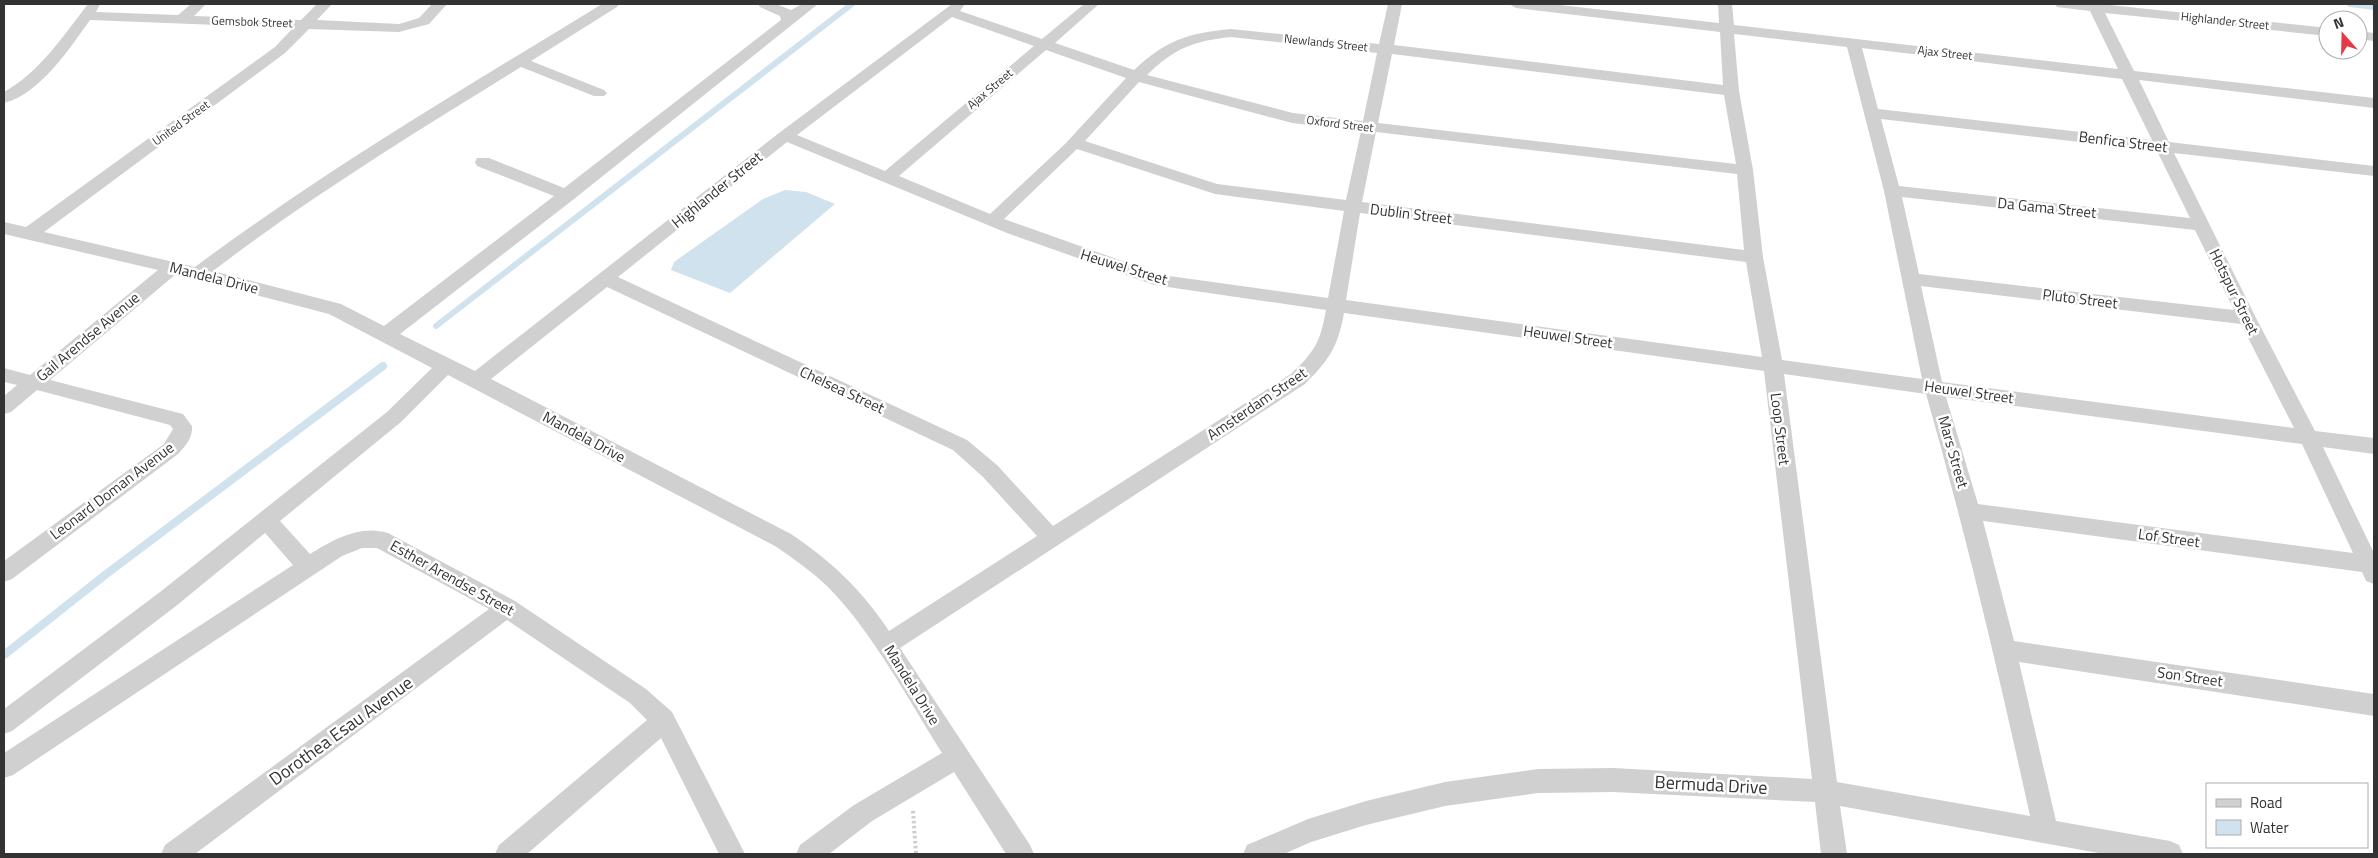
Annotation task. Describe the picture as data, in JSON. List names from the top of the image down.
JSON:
{
  "streets": {
    "street": [
      "Highlander Street",
      "Gemsbok Street",
      "Newlands Street",
      "Ajax Street",
      "United Street",
      "Oxford Street",
      "Benfica Street",
      "Da Gama Street",
      "Dublin Street",
      "Heuwel Street",
      "Mandela Drive",
      "Hotspur Street",
      "Pluto Street",
      "Gail Arendse Avenue",
      "Chelsea Street",
      "Amsterdam Street",
      "Loop Street",
      "Mars Street",
      "Leonard Doman Avenue",
      "Lof Street",
      "Esther Arendse Street",
      "Son Street",
      "Dorothea Esau Avenue",
      "Bermuda Drive"
    ]
  },
  "crossings": [
    ["Highlander Street", "Oxford Street"],
    ["Highlander Street", "Heuwel Street"],
    ["Highlander Street", "Mandela Drive"],
    ["Highlander Street", "Hotspur Street"],
    ["Highlander Street", "Chelsea Street"],
    ["Gemsbok Street", "United Street"],
    ["Newlands Street", "Oxford Street"],
    ["Newlands Street", "Dublin Street"],
    ["Newlands Street", "Heuwel Street"],
    ["Newlands Street", "Amsterdam Street"],
    ["Newlands Street", "Loop Street"],
    ["Ajax Street", "Oxford Street"],
    ["Ajax Street", "Heuwel Street"],
    ["Ajax Street", "Hotspur Street"],
    ["Ajax Street", "Loop Street"],
    ["Ajax Street", "Mars Street"],
    ["United Street", "Mandela Drive"],
    ["Oxford Street", "Amsterdam Street"],
    ["Oxford Street", "Loop Street"],
    ["Benfica Street", "Hotspur Street"],
    ["Benfica Street", "Mars Street"],
    ["Da Gama Street", "Hotspur Street"],
    ["Da Gama Street", "Mars Street"],
    ["Dublin Street", "Amsterdam Street"],
    ["Dublin Street", "Loop Street"],
    ["Heuwel Street", "Hotspur Street"],
    ["Heuwel Street", "Amsterdam Street"],
    ["Heuwel Street", "Loop Street"],
    ["Heuwel Street", "Mars Street"],
    ["Mandela Drive", "Gail Arendse Avenue"],
    ["Mandela Drive", "Amsterdam Street"],
    ["Hotspur Street", "Pluto Street"],
    ["Hotspur Street", "Lof Street"],
    ["Pluto Street", "Mars Street"],
    ["Gail Arendse Avenue", "Leonard Doman Avenue"],
    ["Chelsea Street", "Amsterdam Street"],
    ["Loop Street", "Bermuda Drive"],
    ["Mars Street", "Lof Street"],
    ["Mars Street", "Son Street"],
    ["Mars Street", "Bermuda Drive"],
    ["Esther Arendse Street", "Dorothea Esau Avenue"]
  ],
  "legend": ["Road", "Water"],
  "north": "top"
}
